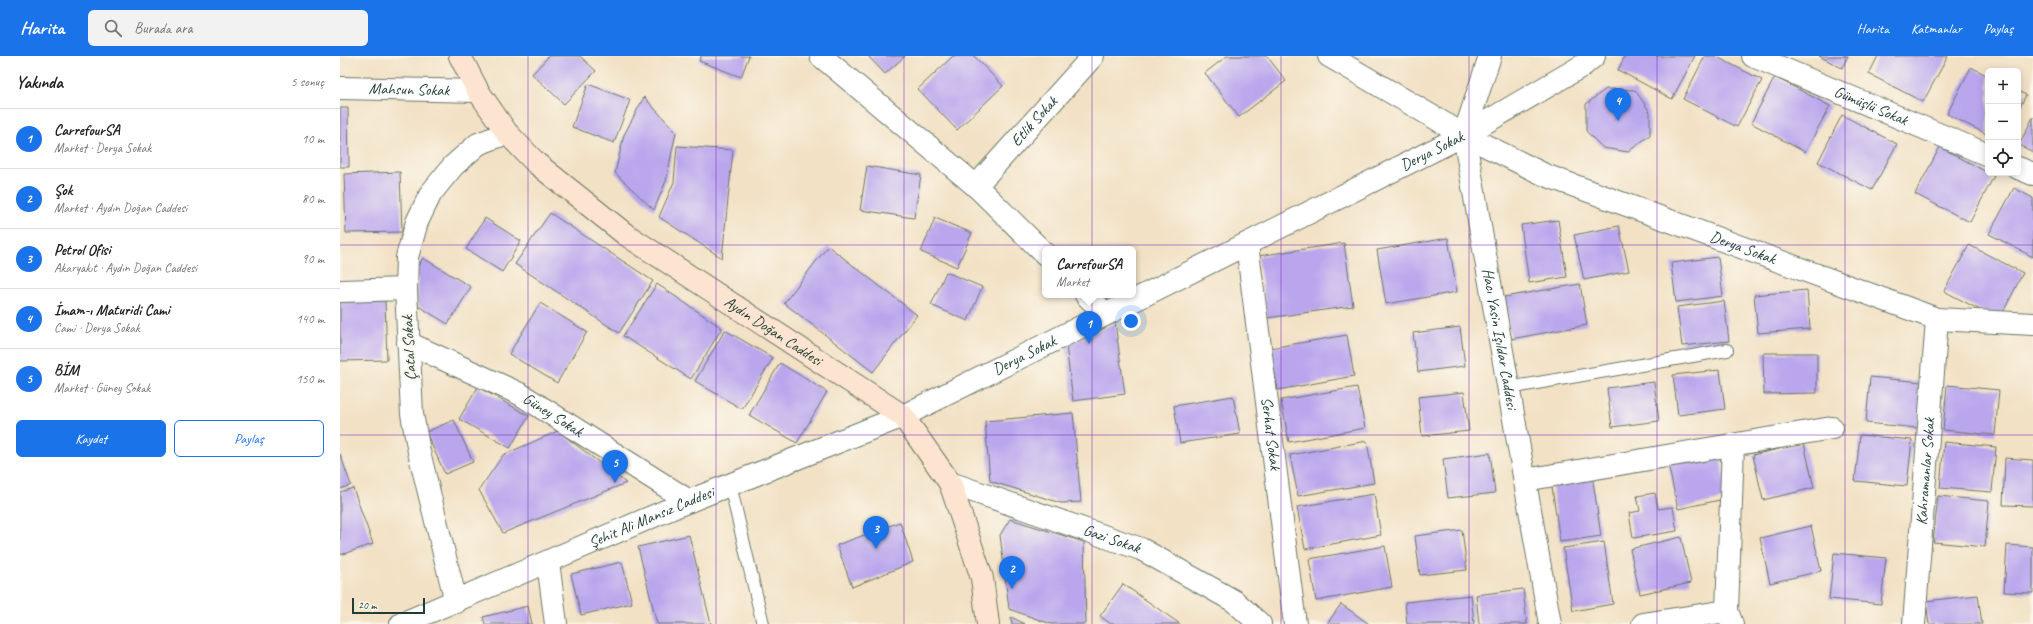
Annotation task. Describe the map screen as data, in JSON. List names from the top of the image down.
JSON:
{
  "streets": {
    "main road": ["Aydın Doğan Caddesi"],
    "street": [
      "Mahsun Sokak",
      "Gümüşlü Sokak",
      "Etlik Sokak",
      "Derya Sokak",
      "Hacı Yasin Işıldar Caddesi",
      "Çatal Sokak",
      "Güney Sokak",
      "Serhat Sokak",
      "Kahramanlar Sokak",
      "Şehit Ali Mansız Caddesi",
      "Gazi Sokak"
    ]
  },
  "crossings": [
    ["Mahsun Sokak", "Aydın Doğan Caddesi"],
    ["Derya Sokak", "Aydın Doğan Caddesi"],
    ["Derya Sokak", "Hacı Yasin Işıldar Caddesi"],
    ["Derya Sokak", "Serhat Sokak"],
    ["Derya Sokak", "Kahramanlar Sokak"],
    ["Derya Sokak", "Şehit Ali Mansız Caddesi"],
    ["Aydın Doğan Caddesi", "Çatal Sokak"],
    ["Aydın Doğan Caddesi", "Şehit Ali Mansız Caddesi"],
    ["Aydın Doğan Caddesi", "Gazi Sokak"],
    ["Çatal Sokak", "Güney Sokak"],
    ["Çatal Sokak", "Şehit Ali Mansız Caddesi"],
    ["Güney Sokak", "Şehit Ali Mansız Caddesi"]
  ],
  "scale_bar": "20 m",
  "page": {
    "header": "Harita",
    "search": "Burada ara",
    "nav": ["Harita", "Katmanlar", "Paylaş"],
    "heading": ["Yakında", "5 sonuç"],
    "map_buttons": ["+", "−"],
    "pins": [
      "4",
      "1",
      "5",
      "3",
      "2"
    ],
    "list": [
      {
        "mark": "1",
        "name": "CarrefourSA",
        "note": "Market · Derya Sokak",
        "value": "10 m"
      },
      {
        "mark": "2",
        "name": "Şok",
        "note": "Market · Aydın Doğan Caddesi",
        "value": "80 m"
      },
      {
        "mark": "3",
        "name": "Petrol Ofisi",
        "note": "Akaryakıt · Aydın Doğan Caddesi",
        "value": "90 m"
      },
      {
        "mark": "4",
        "name": "İmam-ı Maturidi Cami",
        "note": "Cami · Derya Sokak",
        "value": "140 m"
      },
      {
        "mark": "5",
        "name": "BİM",
        "note": "Market · Güney Sokak",
        "value": "150 m"
      }
    ],
    "popup": ["CarrefourSA", "Market"],
    "buttons": ["Kaydet", "Paylaş"],
    "scale": "20 m"
  }
}
